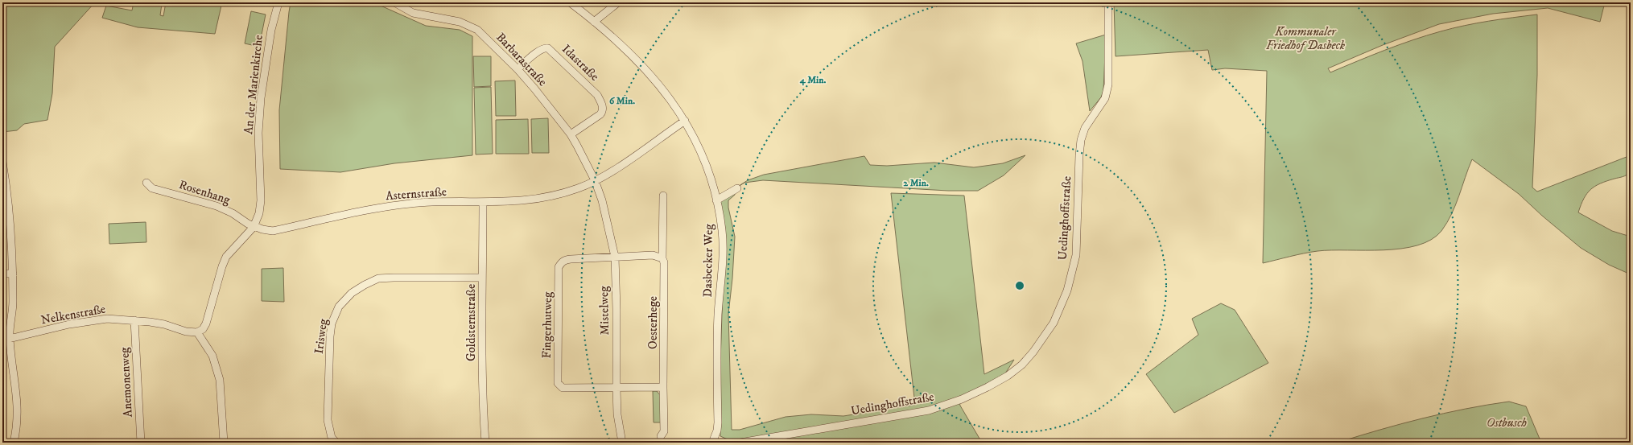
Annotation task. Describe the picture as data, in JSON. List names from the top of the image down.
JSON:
{
  "streets": {
    "street": [
      "Barbarastraße",
      "Idastraße",
      "An der Marienkirche",
      "Rosenhang",
      "Asternstraße",
      "Uedinghoffstraße",
      "Dasbecker Weg",
      "Mistelweg",
      "Nelkenstraße",
      "Goldsternstraße",
      "Oesterhege",
      "Fingerhutweg",
      "Irisweg",
      "Anemonenweg"
    ]
  },
  "crossings": [
    ["Barbarastraße", "Idastraße"],
    ["Barbarastraße", "Asternstraße"],
    ["Barbarastraße", "Mistelweg"],
    ["An der Marienkirche", "Rosenhang"],
    ["An der Marienkirche", "Asternstraße"],
    ["Rosenhang", "Asternstraße"],
    ["Asternstraße", "Dasbecker Weg"],
    ["Asternstraße", "Mistelweg"],
    ["Asternstraße", "Goldsternstraße"],
    ["Mistelweg", "Fingerhutweg"],
    ["Nelkenstraße", "Anemonenweg"],
    ["Goldsternstraße", "Irisweg"]
  ],
  "parks": ["Kommunaler Friedhof Dasbeck", "Ostbusch"],
  "rings": ["4 Min.", "6 Min.", "2 Min."]
}
